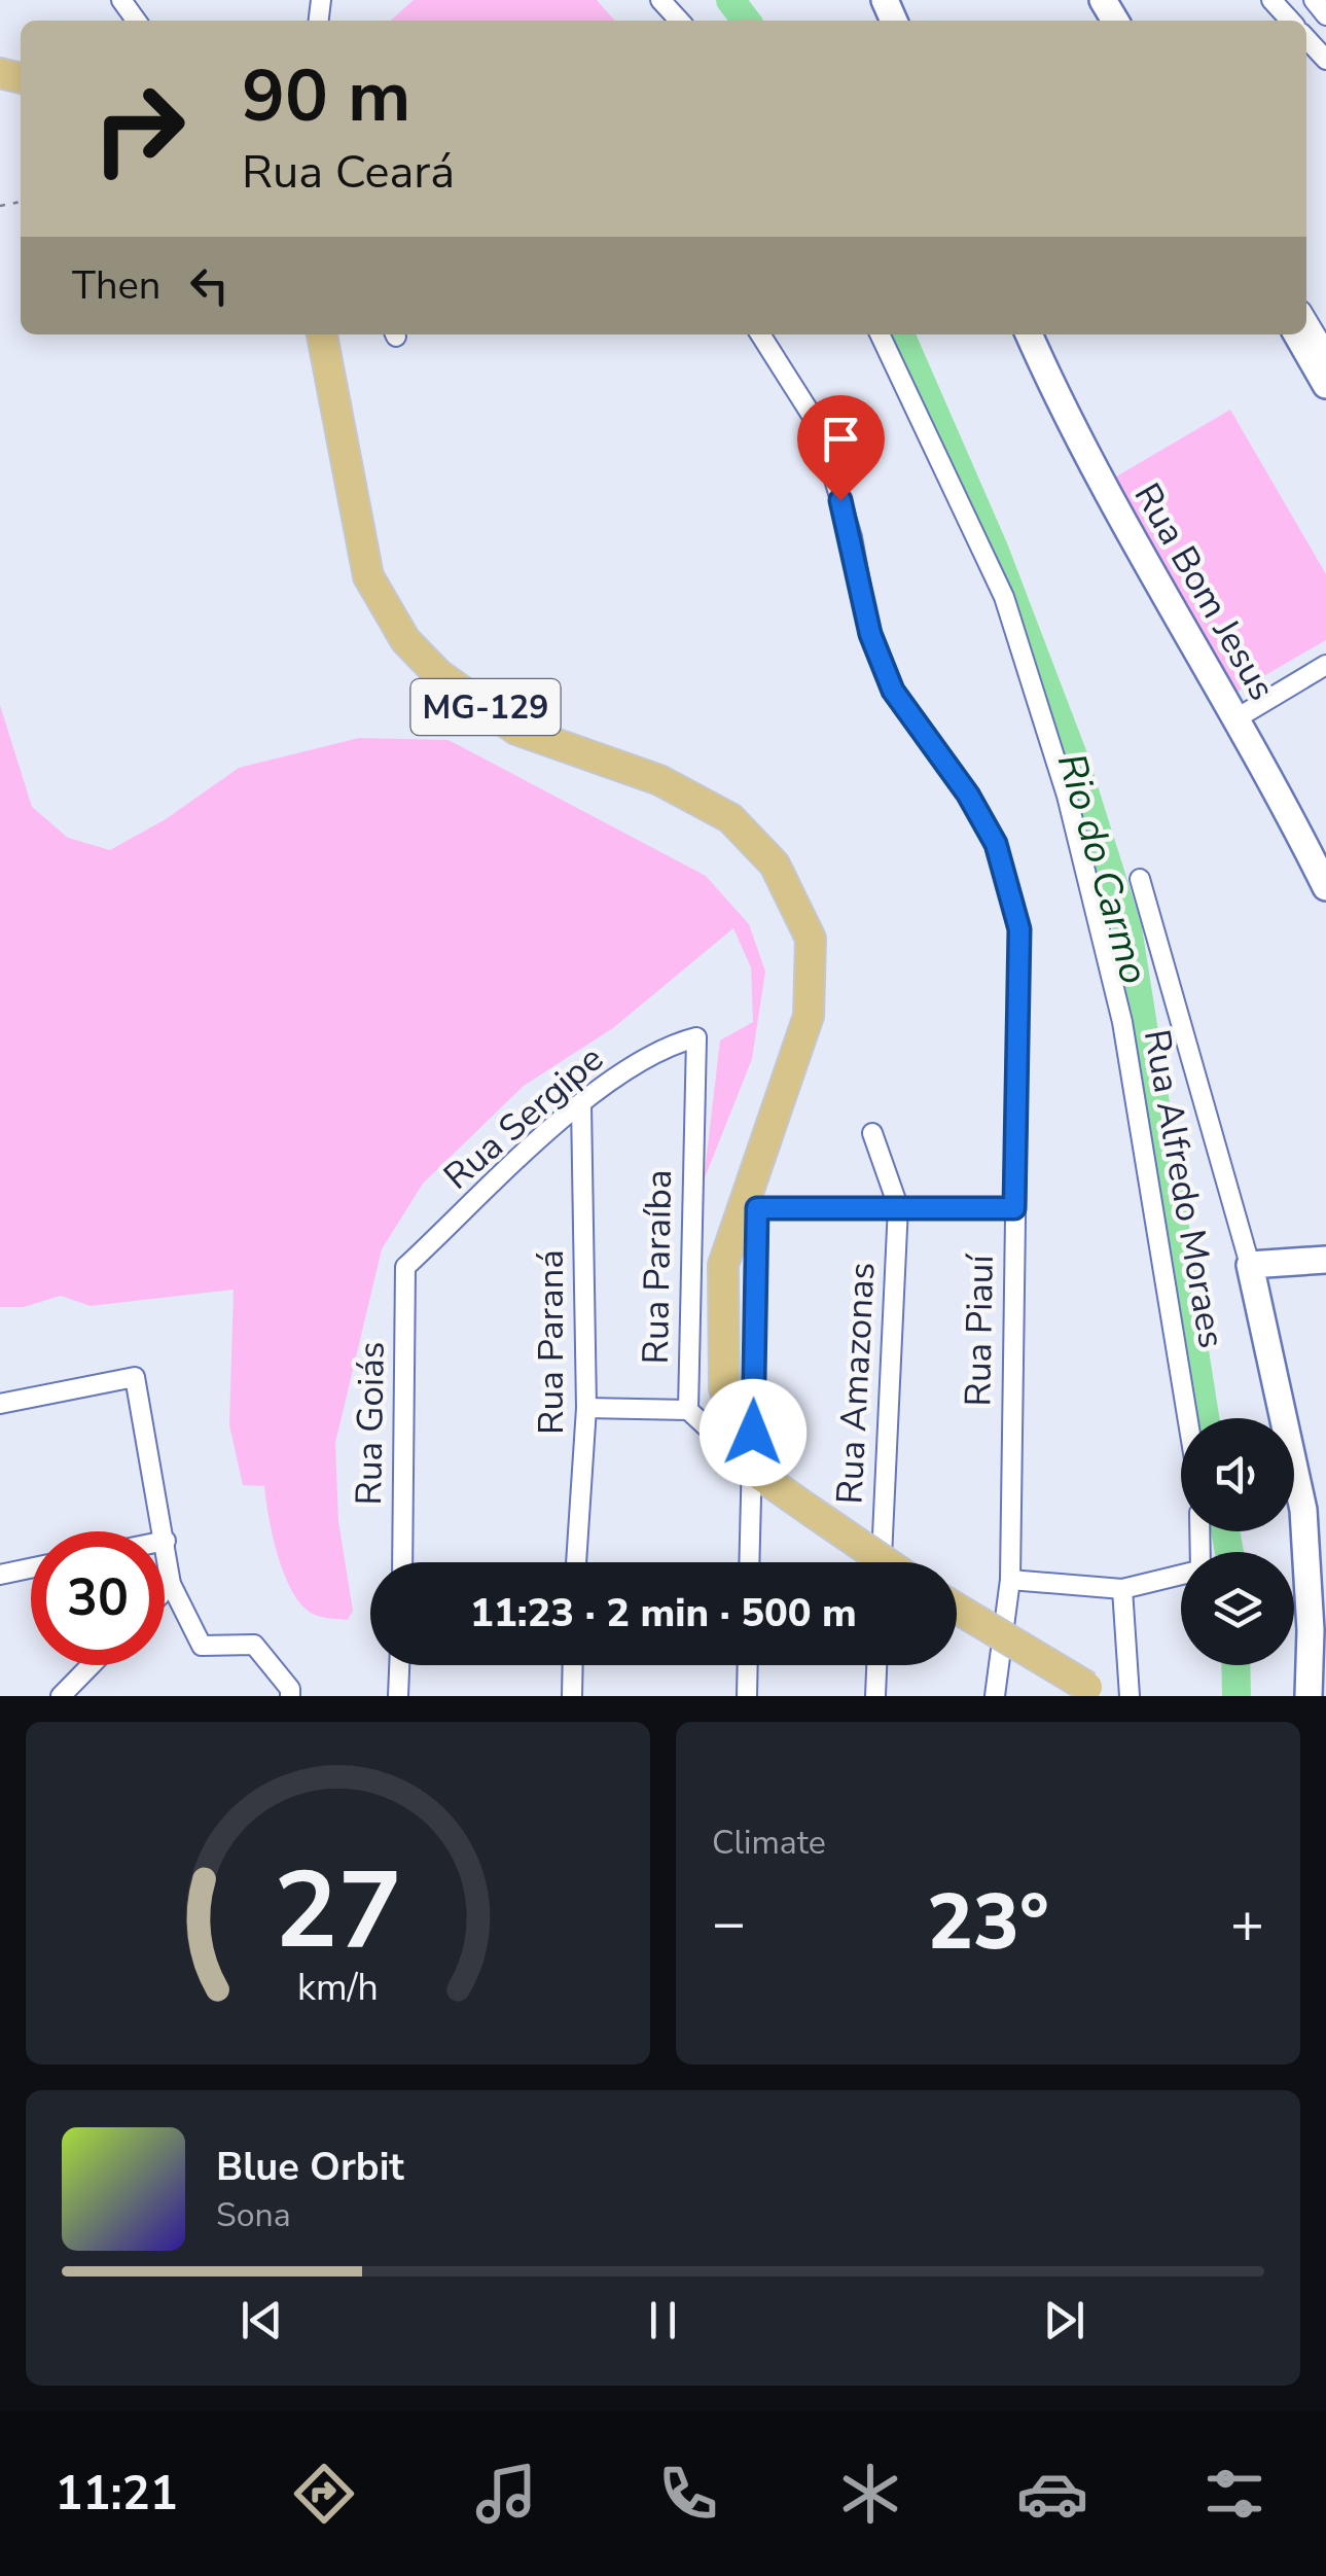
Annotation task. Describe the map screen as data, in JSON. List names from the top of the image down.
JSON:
{
  "streets": {
    "main road": ["MG-129"],
    "street": [
      "Rua Bom Jesus",
      "Rua Sergipe",
      "Rua Alfredo Moraes",
      "Rua Paraíba",
      "Rua Piauí",
      "Rua Paraná",
      "Rua Amazonas",
      "Rua Goiás"
    ]
  },
  "crossings": [
    ["MG-129", "Rua Paraíba"],
    ["Rua Sergipe", "Rua Paraíba"],
    ["Rua Sergipe", "Rua Paraná"],
    ["Rua Sergipe", "Rua Goiás"]
  ],
  "water": ["Rio do Carmo"],
  "page": {
    "turn": ["90 m", "Rua Ceará"],
    "then": "Then",
    "limit": "30",
    "trip": "11:23 · 2 min · 500 m",
    "tile": "Climate",
    "heat": ["−", "23°", "+"],
    "song": ["Blue Orbit", "Sona"],
    "tabs": "11:21",
    "gauge": ["27", "km/h"]
  }
}
